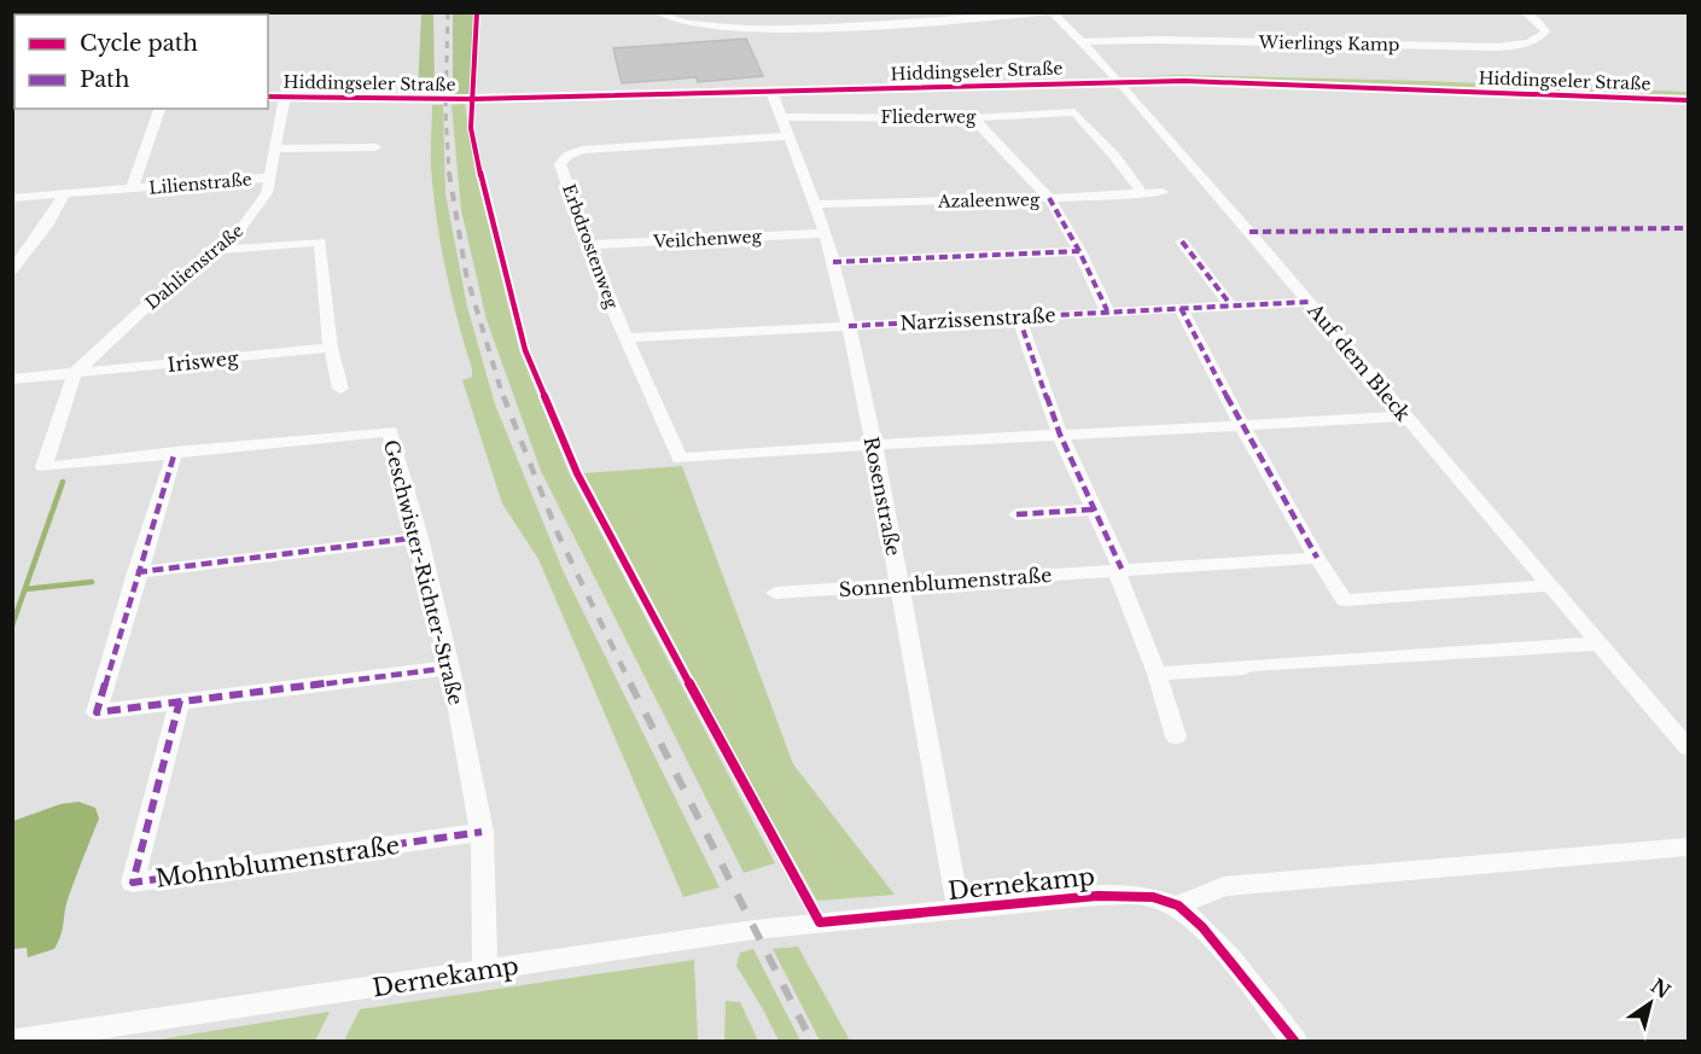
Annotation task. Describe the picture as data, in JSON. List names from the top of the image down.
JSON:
{
  "streets": {
    "street": [
      "Wierlings Kamp",
      "Hiddingseler Straße",
      "Fliederweg",
      "Lilienstraße",
      "Azaleenweg",
      "Veilchenweg",
      "Erbdrostenweg",
      "Dahlienstraße",
      "Narzissenstraße",
      "Irisweg",
      "Auf dem Bleck",
      "Rosenstraße",
      "Geschwister-Richter-Straße",
      "Sonnenblumenstraße",
      "Mohnblumenstraße",
      "Dernekamp"
    ]
  },
  "crossings": [
    ["Wierlings Kamp", "Auf dem Bleck"],
    ["Hiddingseler Straße", "Dahlienstraße"],
    ["Hiddingseler Straße", "Auf dem Bleck"],
    ["Hiddingseler Straße", "Rosenstraße"],
    ["Fliederweg", "Azaleenweg"],
    ["Fliederweg", "Rosenstraße"],
    ["Lilienstraße", "Dahlienstraße"],
    ["Azaleenweg", "Rosenstraße"],
    ["Veilchenweg", "Erbdrostenweg"],
    ["Veilchenweg", "Rosenstraße"],
    ["Erbdrostenweg", "Rosenstraße"],
    ["Dahlienstraße", "Irisweg"],
    ["Dahlienstraße", "Geschwister-Richter-Straße"],
    ["Narzissenstraße", "Auf dem Bleck"],
    ["Narzissenstraße", "Rosenstraße"],
    ["Irisweg", "Geschwister-Richter-Straße"],
    ["Rosenstraße", "Sonnenblumenstraße"],
    ["Rosenstraße", "Dernekamp"],
    ["Geschwister-Richter-Straße", "Mohnblumenstraße"],
    ["Geschwister-Richter-Straße", "Dernekamp"]
  ],
  "legend": ["Cycle path", "Path"],
  "north": "top right"
}
